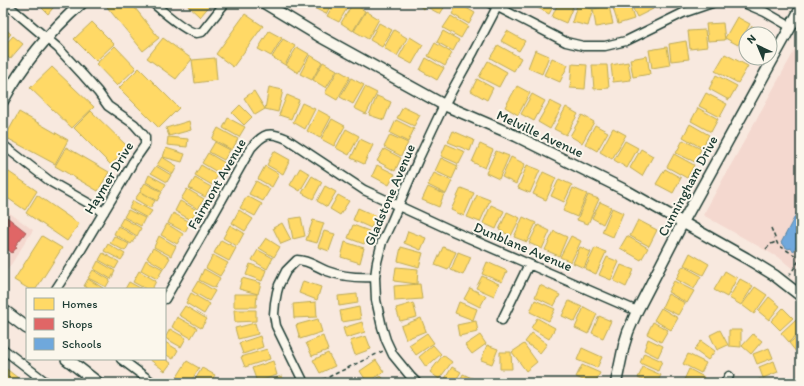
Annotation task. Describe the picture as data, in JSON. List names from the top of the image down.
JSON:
{
  "streets": {
    "street": [
      "Melville Avenue",
      "Haymer Drive",
      "Fairmont Avenue",
      "Cunningham Drive",
      "Gladstone Avenue",
      "Dunblane Avenue"
    ]
  },
  "crossings": [
    ["Melville Avenue", "Cunningham Drive"],
    ["Melville Avenue", "Gladstone Avenue"],
    ["Fairmont Avenue", "Gladstone Avenue"],
    ["Fairmont Avenue", "Dunblane Avenue"],
    ["Cunningham Drive", "Dunblane Avenue"],
    ["Gladstone Avenue", "Dunblane Avenue"]
  ],
  "legend": ["Homes", "Shops", "Schools"],
  "north": "top left"
}
